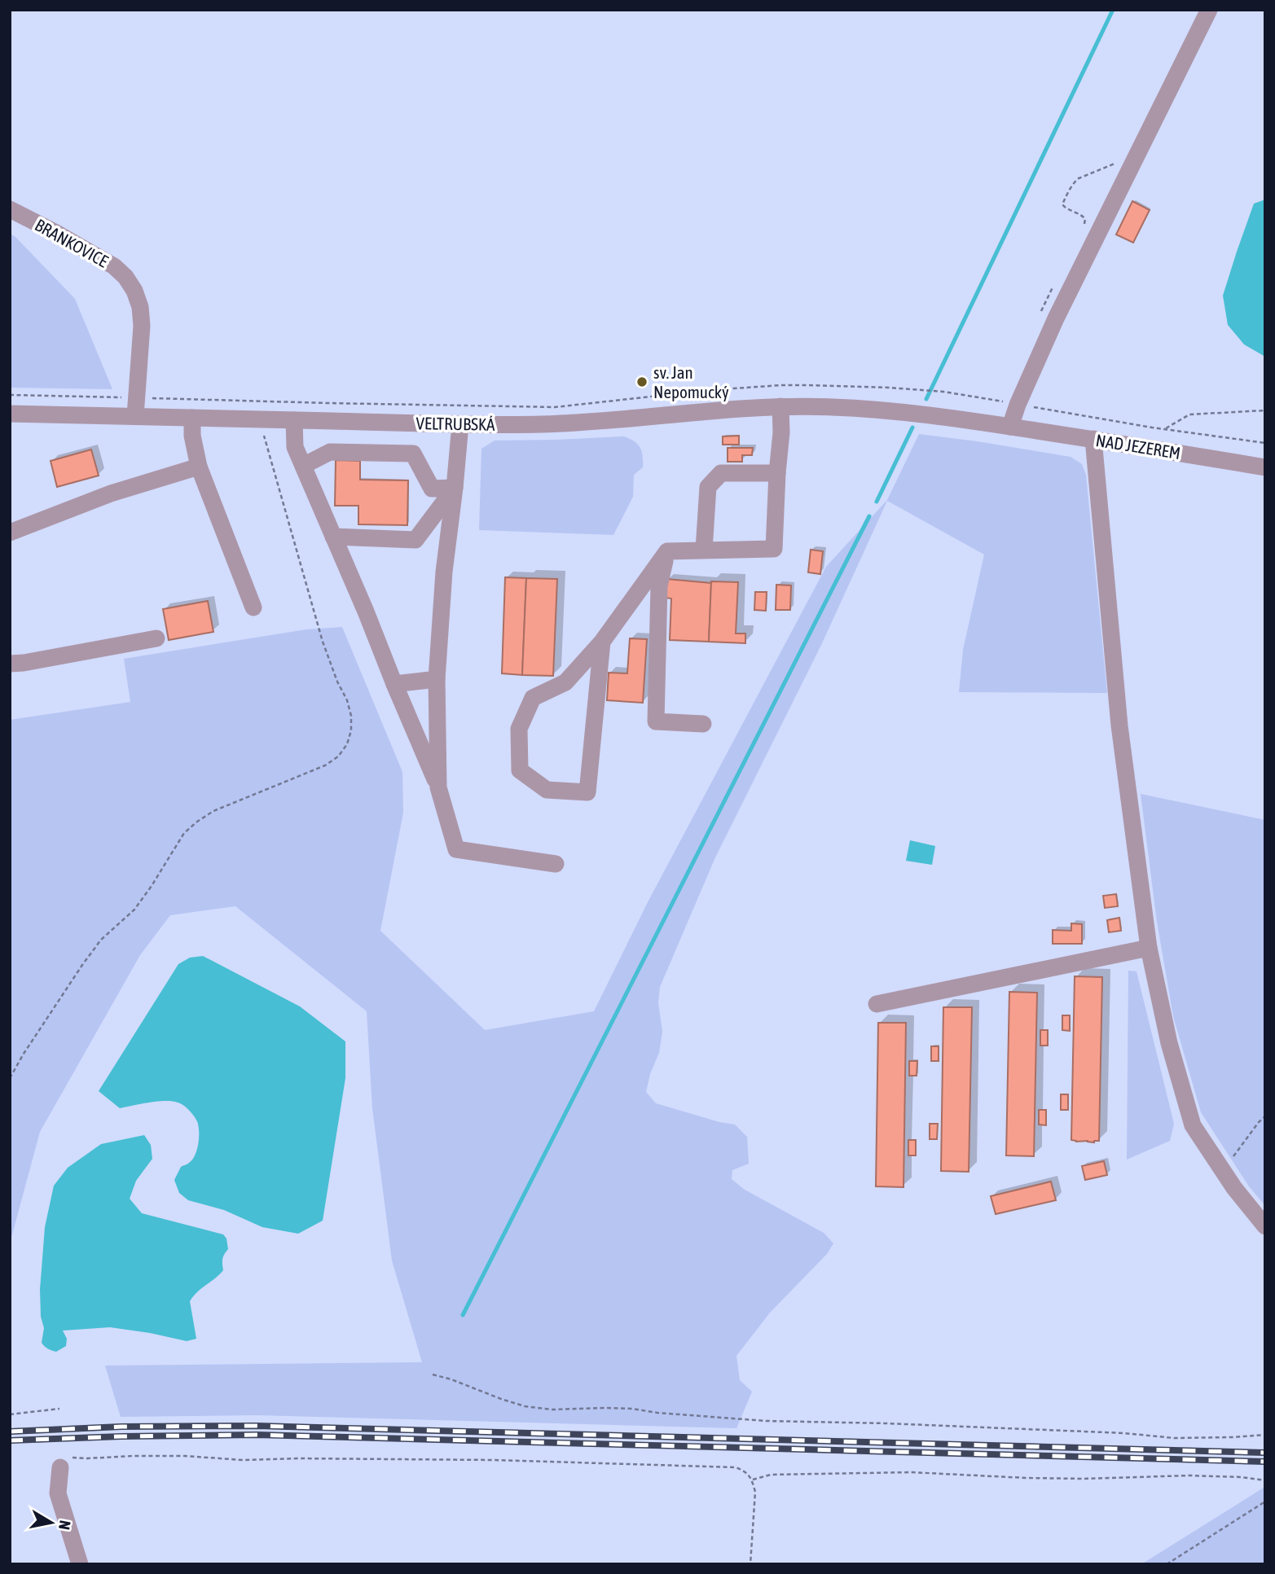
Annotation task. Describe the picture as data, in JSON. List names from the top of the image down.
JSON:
{
  "streets": {
    "street": ["BRANKOVICE", "VELTRUBSKÁ", "NAD JEZEREM"]
  },
  "crossings": [
    ["BRANKOVICE", "VELTRUBSKÁ"],
    ["VELTRUBSKÁ", "NAD JEZEREM"]
  ],
  "places": ["sv. Jan Nepomucký"],
  "north": "right"
}
